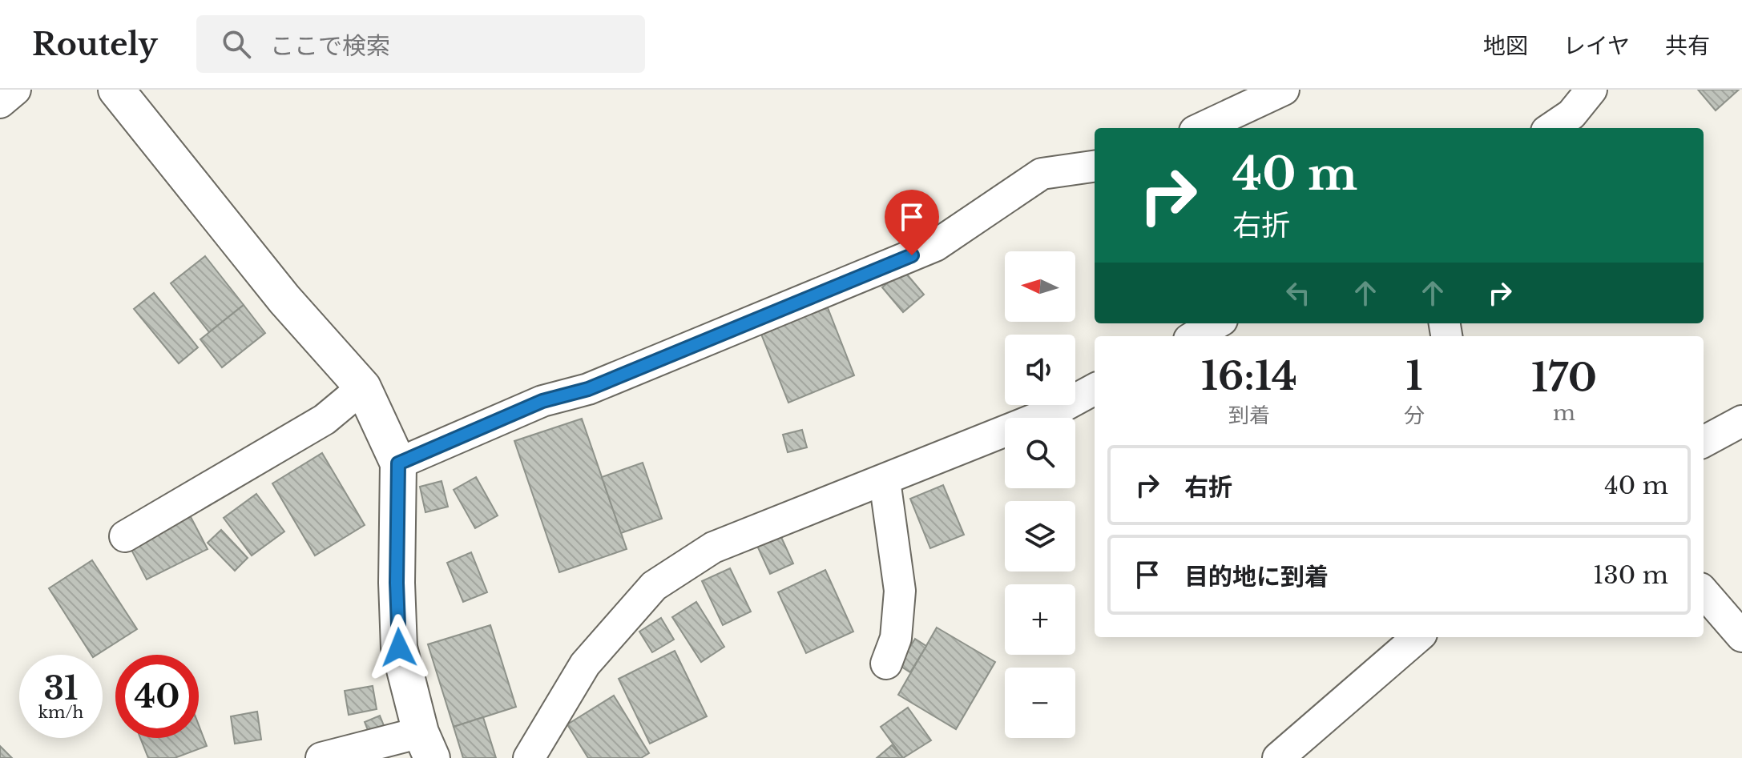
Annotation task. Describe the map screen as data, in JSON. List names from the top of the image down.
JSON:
{
  "north": "left",
  "page": {
    "header": "Routely",
    "search": "ここで検索",
    "nav": ["地図", "レイヤ", "共有"],
    "turn": ["40 m", "右折"],
    "map_buttons": ["+", "−"],
    "eta": [
      "16:14",
      "到着",
      "1",
      "分",
      "170",
      "m"
    ],
    "list": [
      {
        "name": "右折",
        "value": "40 m"
      },
      {
        "name": "目的地に到着",
        "value": "130 m"
      }
    ],
    "speed": "31 km/h",
    "limit": "40"
  }
}
